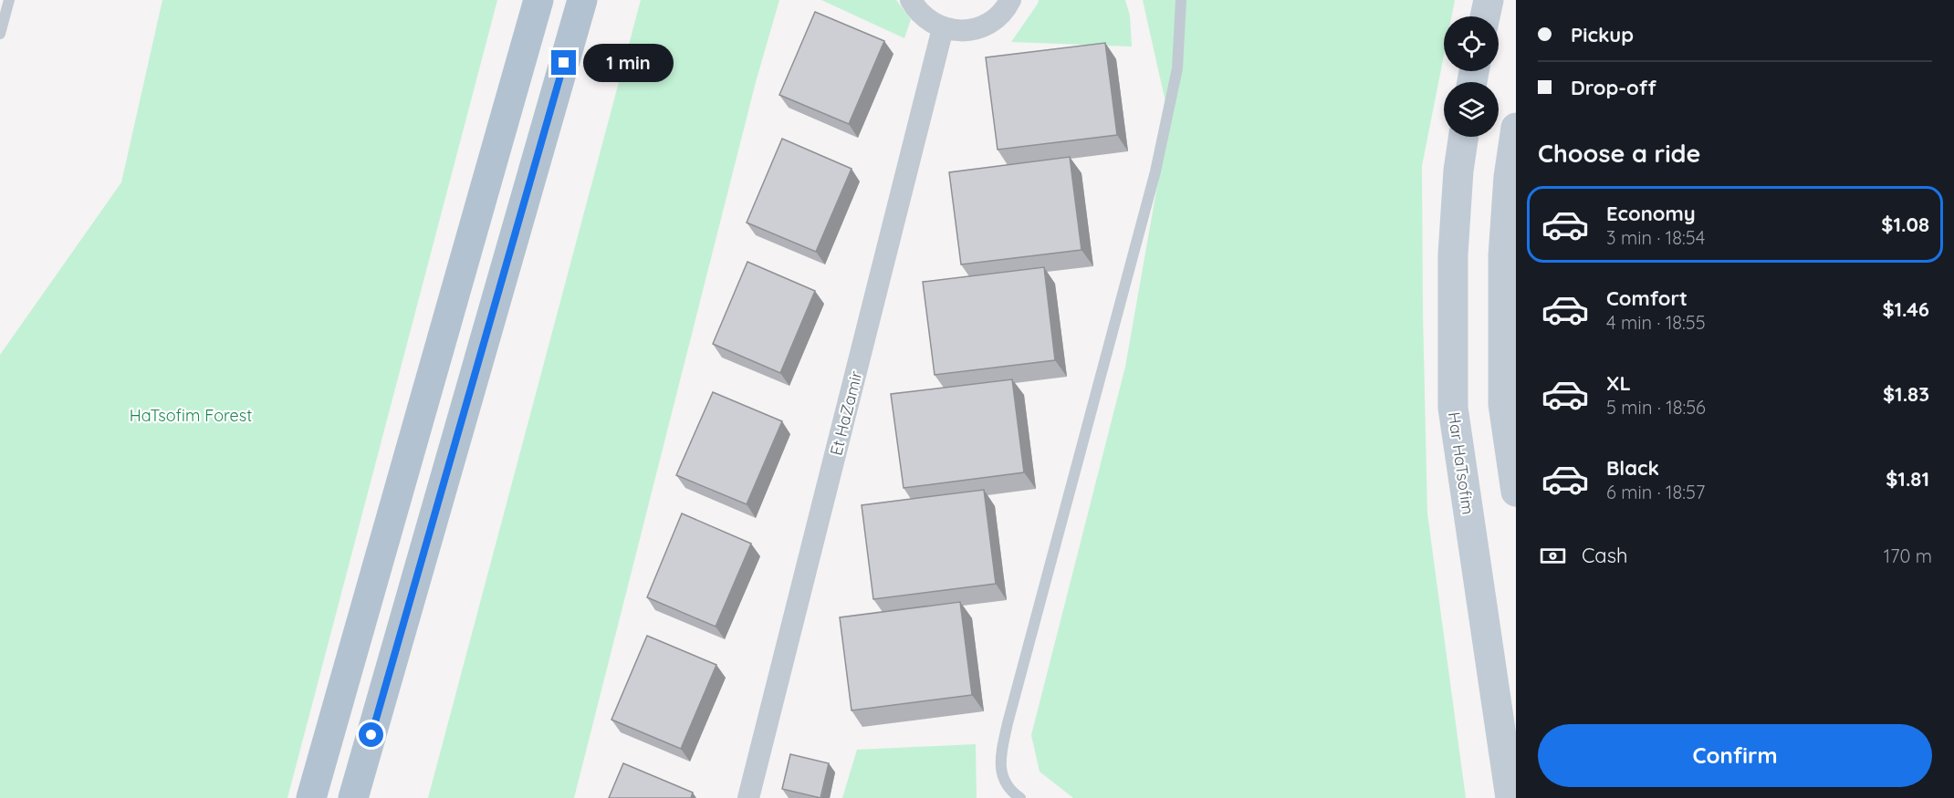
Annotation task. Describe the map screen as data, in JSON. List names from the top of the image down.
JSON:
{
  "streets": {
    "main road": ["Har HaTsofim"],
    "street": ["Et HaZamir"]
  },
  "parks": ["HaTsofim Forest"],
  "page": {
    "banner": ["Pickup", "Drop-off"],
    "bubble": "1 min",
    "heading": "Choose a ride",
    "list": [
      {
        "name": "Economy",
        "note": "3 min · 18:54",
        "value": "$1.08"
      },
      {
        "name": "Comfort",
        "note": "4 min · 18:55",
        "value": "$1.46"
      },
      {
        "name": "XL",
        "note": "5 min · 18:56",
        "value": "$1.83"
      },
      {
        "name": "Black",
        "note": "6 min · 18:57",
        "value": "$1.81"
      }
    ],
    "pay": ["Cash", "170 m"],
    "buttons": "Confirm"
  }
}
